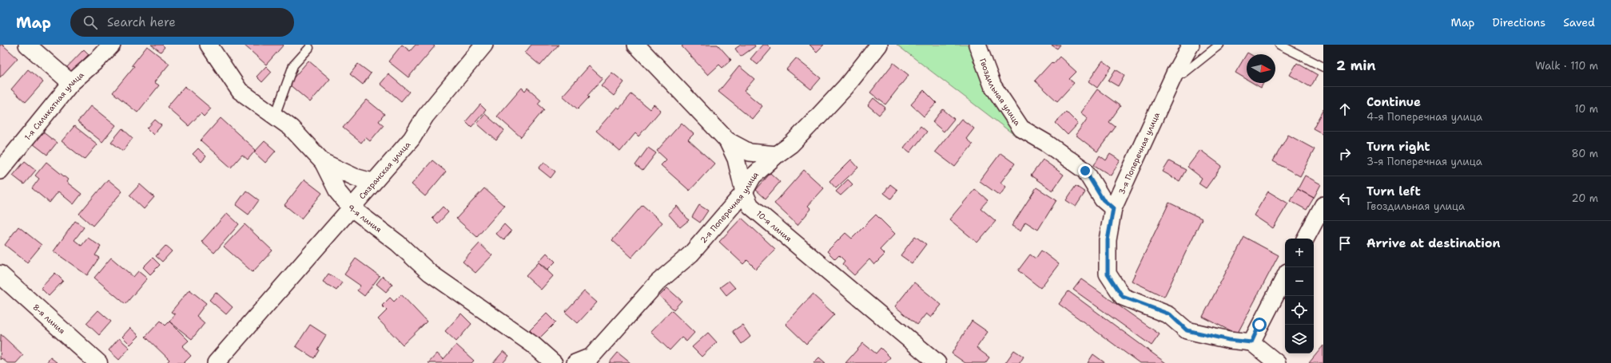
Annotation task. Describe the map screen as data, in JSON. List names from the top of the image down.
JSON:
{
  "streets": {
    "street": [
      "Гвоздильная улица",
      "1-я Силикатная улица",
      "3-я Поперечная улица",
      "Сызранская улица",
      "2-я Поперечная улица",
      "9-я линия",
      "10-я линия",
      "8-я линия"
    ]
  },
  "crossings": [
    ["Гвоздильная улица", "3-я Поперечная улица"],
    ["Сызранская улица", "9-я линия"],
    ["2-я Поперечная улица", "10-я линия"]
  ],
  "north": "right",
  "page": {
    "header": "Map",
    "search": "Search here",
    "nav": ["Map", "Directions", "Saved"],
    "heading": ["2 min", "Walk · 110 m"],
    "list": [
      ["Continue", "4-я Поперечная улица", "10 m"],
      ["Turn right", "3-я Поперечная улица", "80 m"],
      ["Turn left", "Гвоздильная улица", "20 m"],
      "Arrive at destination"
    ],
    "map_buttons": ["+", "−"]
  }
}
